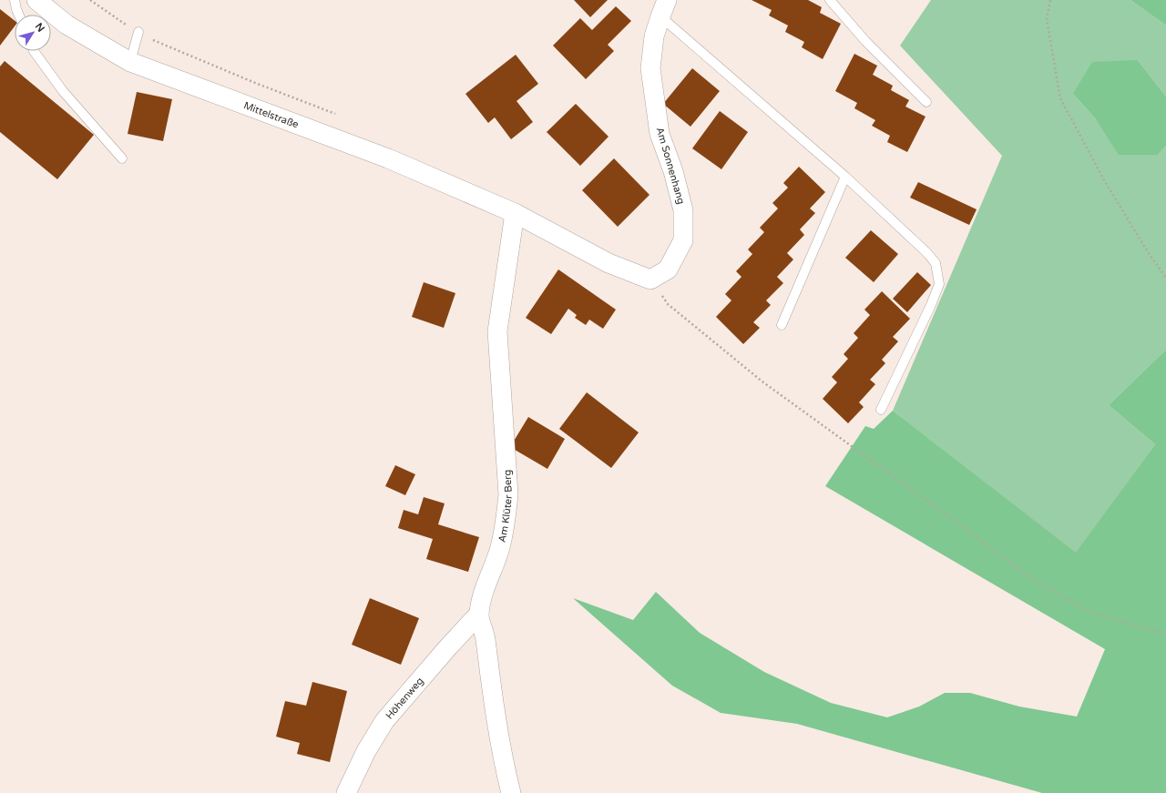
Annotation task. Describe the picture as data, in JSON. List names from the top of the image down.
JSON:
{
  "streets": {
    "street": [
      "Mittelstraße",
      "Am Sonnenhang",
      "Am Klüter Berg",
      "Höhenweg"
    ]
  },
  "crossings": [
    ["Mittelstraße", "Am Klüter Berg"],
    ["Am Klüter Berg", "Höhenweg"]
  ],
  "north": "top right"
}
